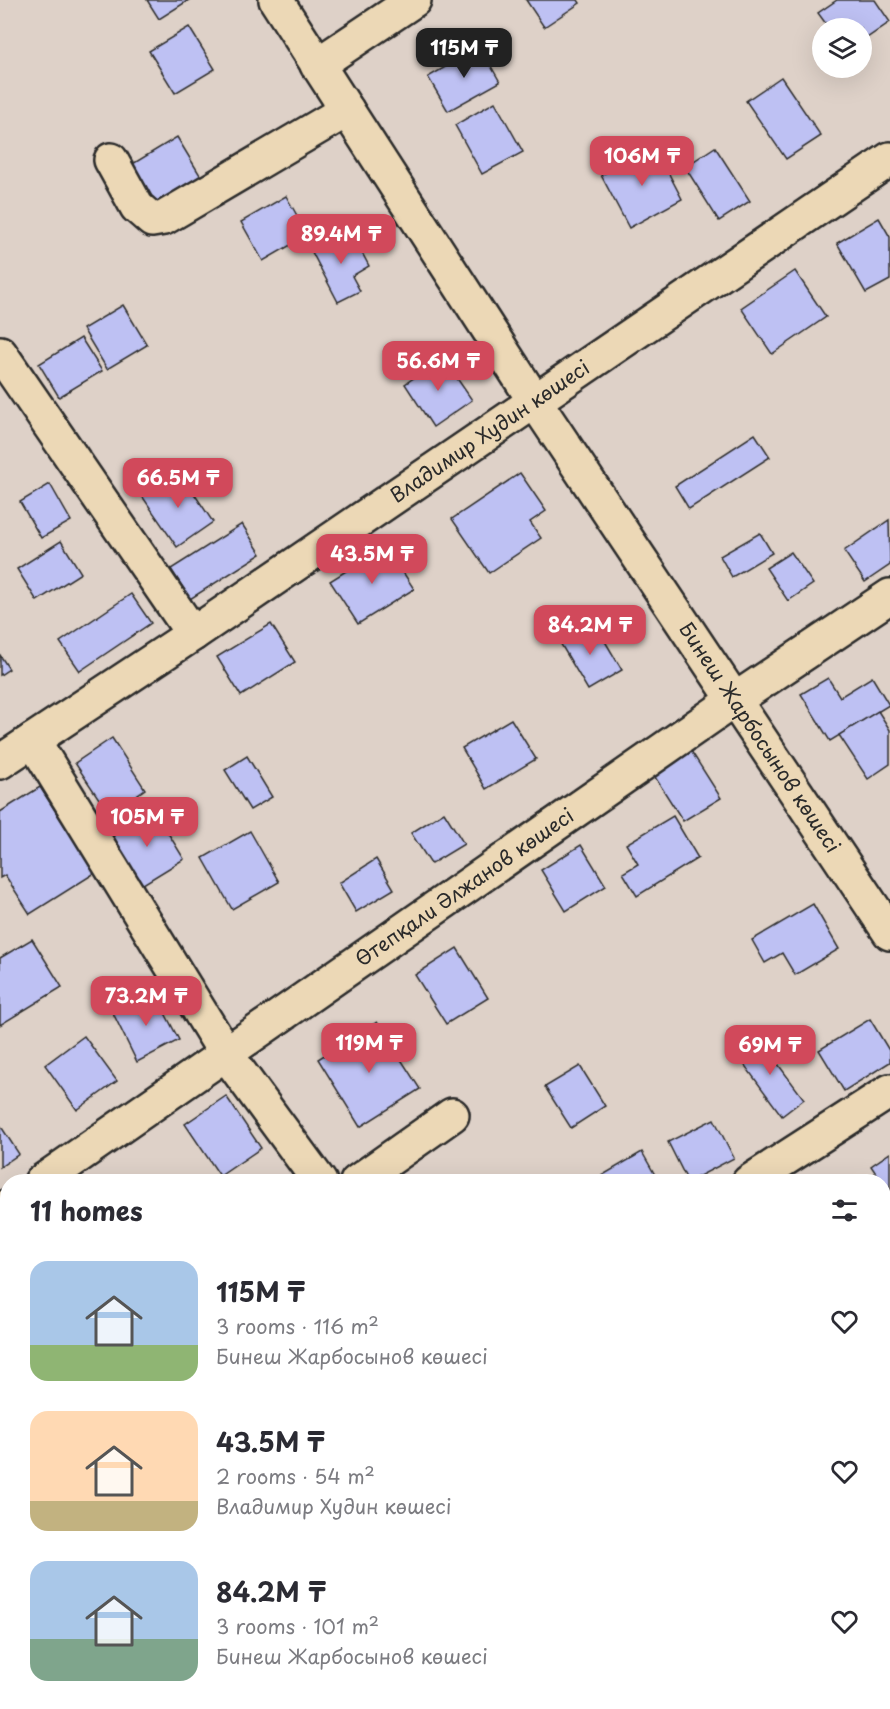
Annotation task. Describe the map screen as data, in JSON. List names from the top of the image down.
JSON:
{
  "streets": {
    "street": ["Владимир Худин көшесі", "Бинеш Жарбосынов көшесі", "Өтепқали Әлжанов көшесі"]
  },
  "crossings": [
    ["Владимир Худин көшесі", "Бинеш Жарбосынов көшесі"],
    ["Бинеш Жарбосынов көшесі", "Өтепқали Әлжанов көшесі"]
  ],
  "page": {
    "price": [
      "115M ₸",
      "106M ₸",
      "89.4M ₸",
      "56.6M ₸",
      "66.5M ₸",
      "43.5M ₸",
      "84.2M ₸",
      "105M ₸",
      "73.2M ₸",
      "119M ₸",
      "69M ₸"
    ],
    "heading": "11 homes",
    "list": [
      {
        "name": "115M ₸",
        "note": "3 rooms · 116 m² · Бинеш Жарбосынов көшесі"
      },
      {
        "name": "43.5M ₸",
        "note": "2 rooms · 54 m² · Владимир Худин көшесі"
      },
      {
        "name": "84.2M ₸",
        "note": "3 rooms · 101 m² · Бинеш Жарбосынов көшесі"
      }
    ]
  }
}
